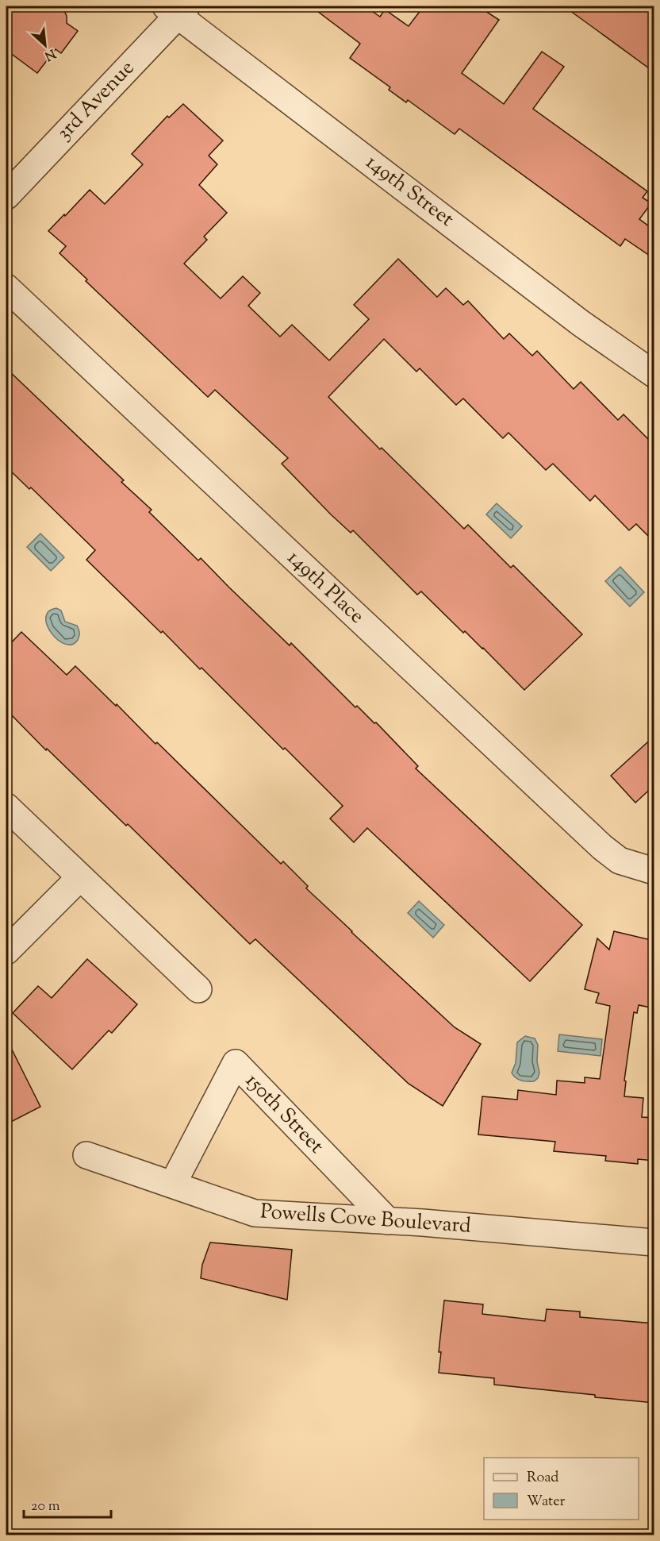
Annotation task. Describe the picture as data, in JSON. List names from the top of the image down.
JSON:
{
  "streets": {
    "street": [
      "3rd Avenue",
      "149th Street",
      "149th Place",
      "150th Street",
      "Powells Cove Boulevard"
    ]
  },
  "crossings": [
    ["3rd Avenue", "149th Street"],
    ["150th Street", "Powells Cove Boulevard"]
  ],
  "legend": ["Road", "Water"],
  "scale_bar": "20 m",
  "north": "bottom right"
}
